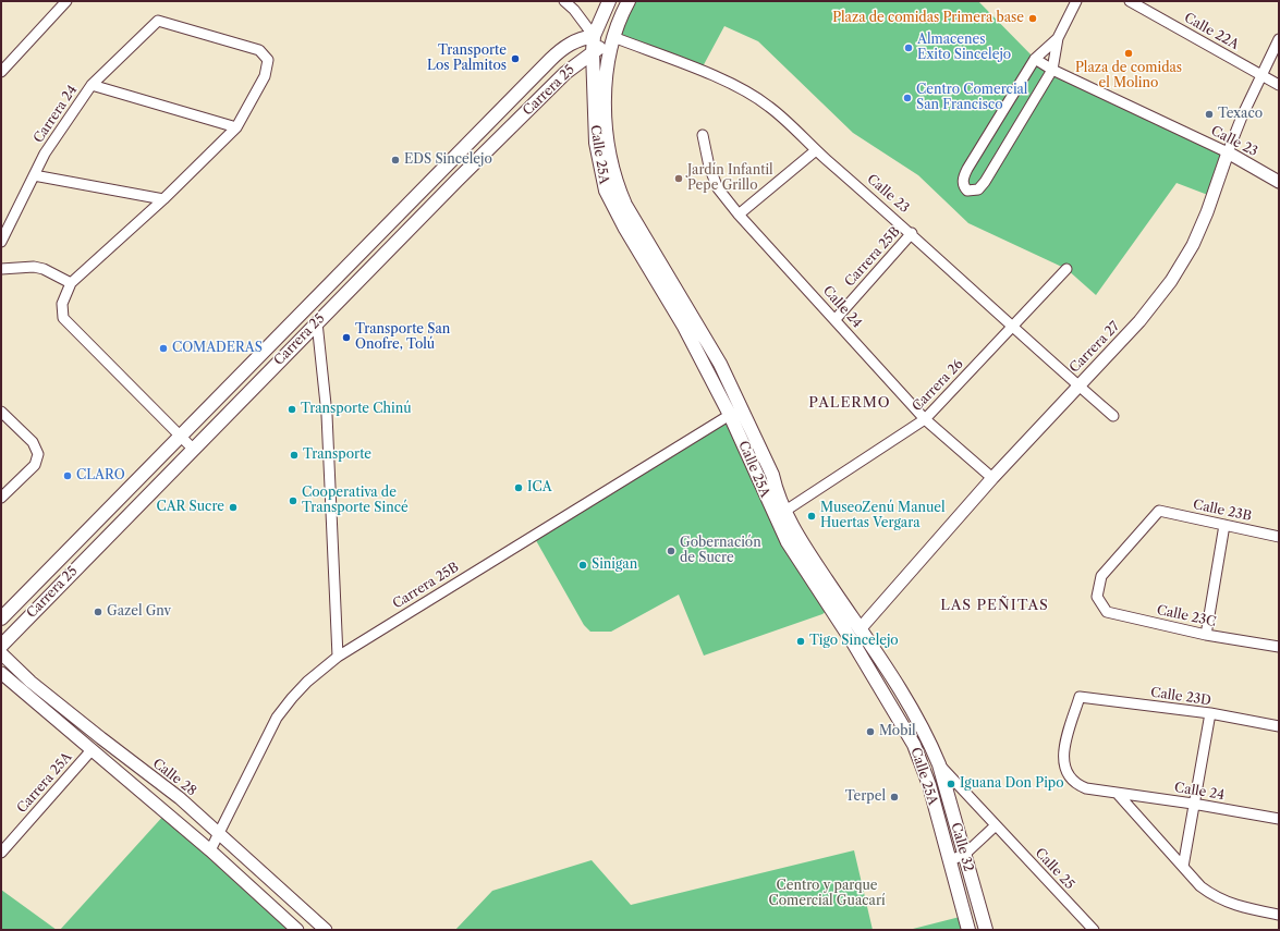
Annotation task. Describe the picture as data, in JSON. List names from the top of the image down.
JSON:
{
  "streets": {
    "main road": ["Carrera 25", "Calle 25A", "Calle 32"],
    "street": [
      "Calle 22A",
      "Carrera 24",
      "Calle 23",
      "Carrera 25B",
      "Calle 24",
      "Carrera 27",
      "Carrera 26",
      "Calle 23B",
      "Calle 23C",
      "Calle 23D",
      "Calle 28",
      "Carrera 25A",
      "Calle 25"
    ]
  },
  "crossings": [
    ["Calle 22A", "Carrera 27"],
    ["Carrera 25", "Calle 25A"],
    ["Calle 23", "Calle 25A"],
    ["Calle 23", "Carrera 25B"],
    ["Calle 23", "Carrera 27"],
    ["Calle 23", "Carrera 26"],
    ["Calle 25A", "Carrera 25B"],
    ["Calle 25A", "Carrera 27"],
    ["Calle 25A", "Carrera 26"],
    ["Calle 25A", "Calle 32"],
    ["Calle 25A", "Calle 25"],
    ["Carrera 25B", "Calle 24"],
    ["Carrera 25B", "Calle 28"],
    ["Calle 24", "Carrera 27"],
    ["Calle 24", "Carrera 26"],
    ["Calle 24", "Calle 23D"],
    ["Calle 23B", "Calle 23C"],
    ["Calle 32", "Calle 25"]
  ],
  "districts": ["PALERMO", "LAS PEÑITAS"],
  "parks": ["Centro y parque Comercial Guacarí"],
  "places": [
    "Plaza de comidas Primera base",
    "Almacenes Exito Sincelejo",
    "Plaza de comidas el Molino",
    "Transporte Los Palmitos",
    "Centro Comercial San Francisco",
    "Texaco",
    "EDS Sincelejo",
    "Jardín Infantil Pepe Grillo",
    "Transporte San Onofre, Tolú",
    "COMADERAS",
    "Transporte Chinú",
    "Transporte",
    "CLARO",
    "ICA",
    "Cooperativa de Transporte Sincé",
    "CAR Sucre",
    "MuseoZenú Manuel Huertas Vergara",
    "Gobernación de Sucre",
    "Sinigan",
    "Gazel Gnv",
    "Tigo Sincelejo",
    "Mobil",
    "Iguana Don Pipo",
    "Terpel"
  ]
}
